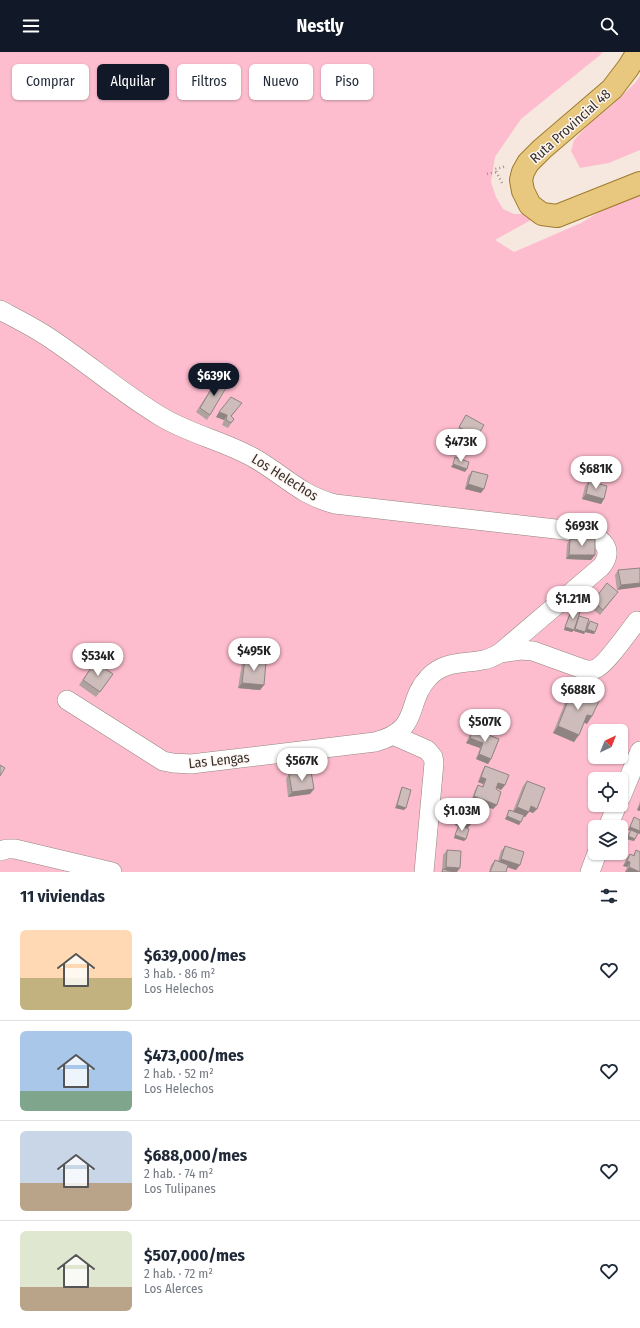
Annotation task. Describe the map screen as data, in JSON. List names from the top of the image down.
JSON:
{
  "streets": {
    "main road": ["Ruta Provincial 48"],
    "street": ["Los Helechos", "Las Lengas"]
  },
  "crossings": [
    ["Los Helechos", "Las Lengas"]
  ],
  "north": "top right",
  "page": {
    "header": "Nestly",
    "chip": [
      "Comprar",
      "Alquilar",
      "Filtros",
      "Nuevo",
      "Piso"
    ],
    "price": [
      "$639K",
      "$473K",
      "$681K",
      "$693K",
      "$1.21M",
      "$495K",
      "$534K",
      "$688K",
      "$507K",
      "$567K",
      "$1.03M"
    ],
    "heading": "11 viviendas",
    "list": [
      {
        "name": "$639,000/mes",
        "note": "3 hab. · 86 m² · Los Helechos"
      },
      {
        "name": "$473,000/mes",
        "note": "2 hab. · 52 m² · Los Helechos"
      },
      {
        "name": "$688,000/mes",
        "note": "2 hab. · 74 m² · Los Tulipanes"
      },
      {
        "name": "$507,000/mes",
        "note": "2 hab. · 72 m² · Los Alerces"
      }
    ]
  }
}
